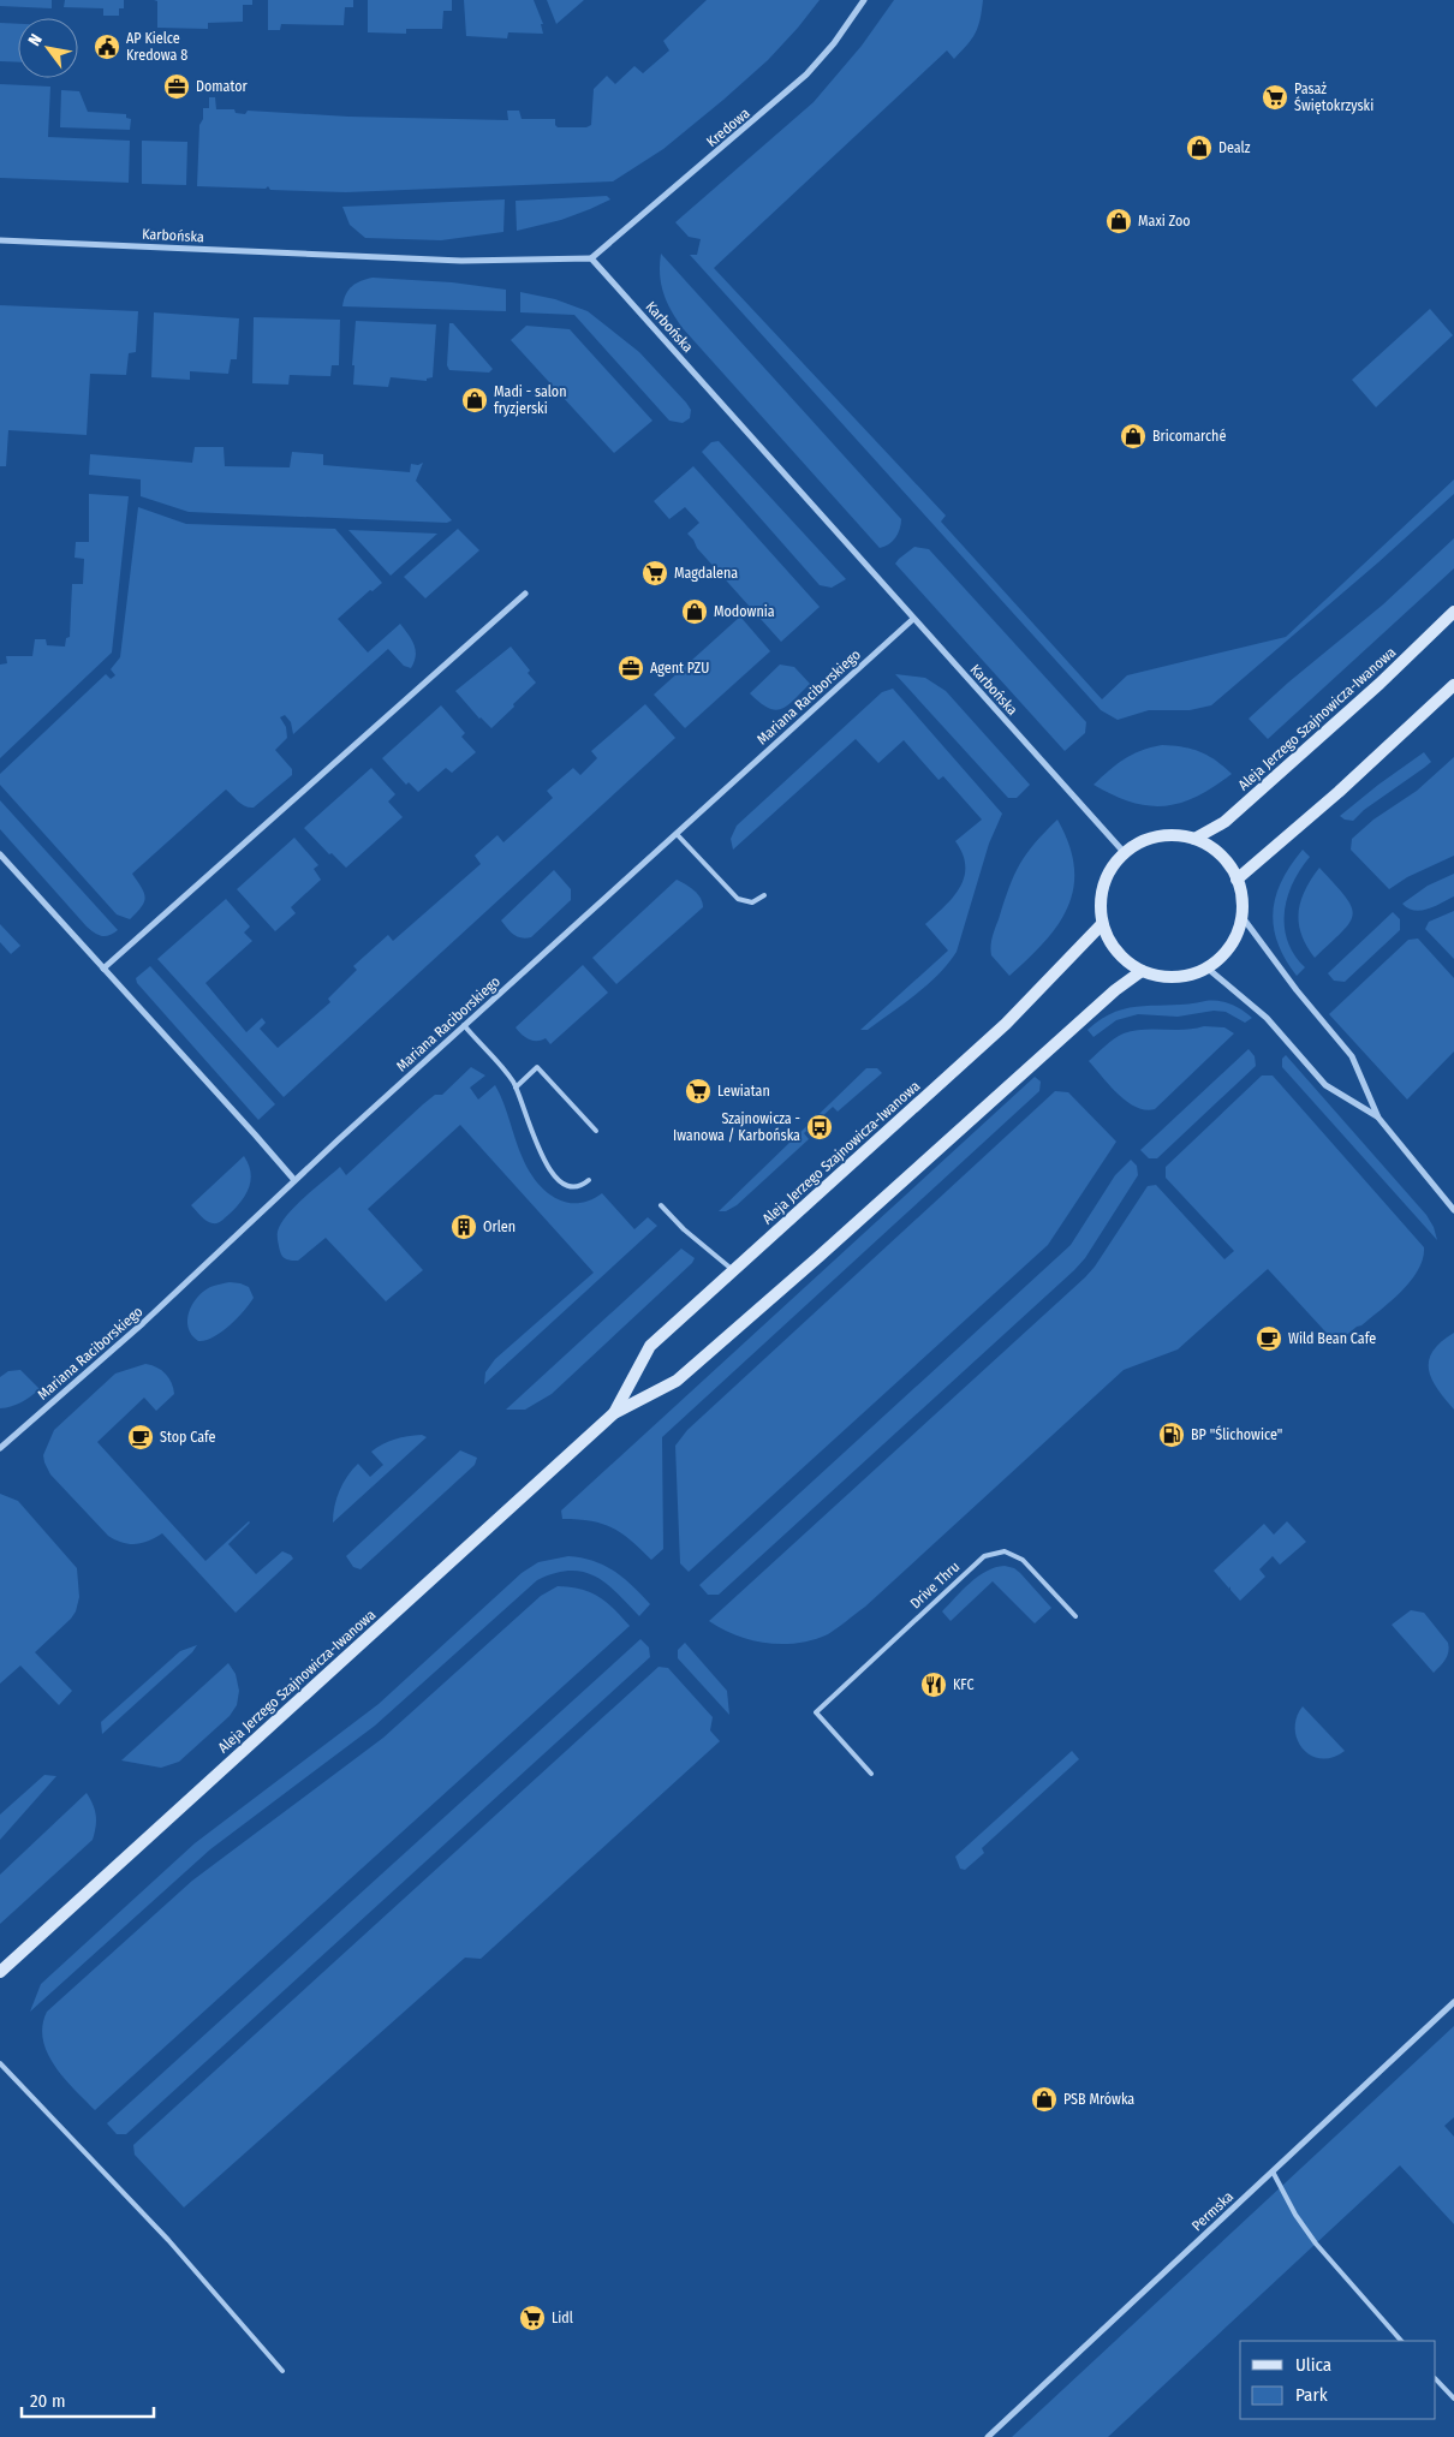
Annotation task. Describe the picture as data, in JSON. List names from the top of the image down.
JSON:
{
  "streets": {
    "main road": ["Aleja Jerzego Szajnowicza-Iwanowa"],
    "street": [
      "Kredowa",
      "Karbońska",
      "Mariana Raciborskiego",
      "Permska"
    ],
    "lane": ["Drive Thru"]
  },
  "crossings": [
    ["Kredowa", "Karbońska"],
    ["Karbońska", "Mariana Raciborskiego"],
    ["Karbońska", "Aleja Jerzego Szajnowicza-Iwanowa"]
  ],
  "places": {
    "public building": ["AP Kielce Kredowa 8"],
    "office": ["Domator", "Agent PZU"],
    "supermarket": [
      "Pasaż Świętokrzyski",
      "Magdalena",
      "Lewiatan",
      "Lidl"
    ],
    "shop": [
      "Dealz",
      "Maxi Zoo",
      "Madi - salon fryzjerski",
      "Bricomarché",
      "Modownia",
      "PSB Mrówka"
    ],
    "bus stop": ["Szajnowicza - Iwanowa / Karbońska"],
    "building": ["Orlen"],
    "cafe": ["Wild Bean Cafe", "Stop Cafe"],
    "fuel station": ["BP \"Ślichowice\""],
    "restaurant": ["KFC"]
  },
  "legend": ["Ulica", "Park"],
  "scale_bar": "20 m",
  "north": "top left"
}
